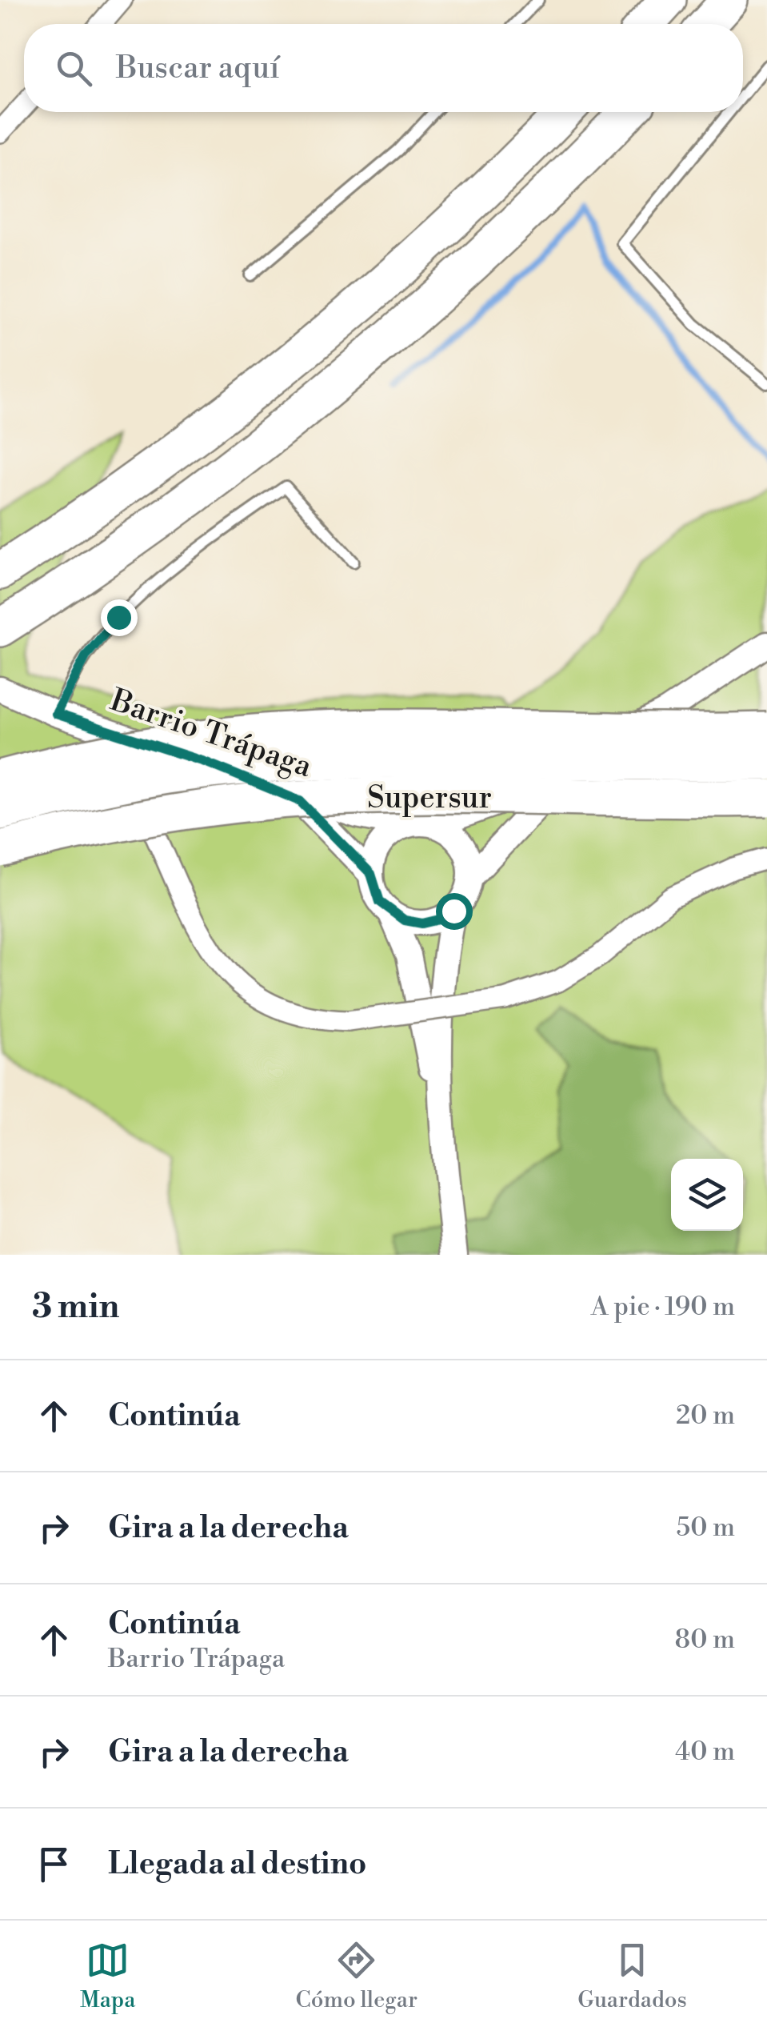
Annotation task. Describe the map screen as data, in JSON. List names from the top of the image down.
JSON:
{
  "streets": {
    "highway": ["Supersur"],
    "street": ["Barrio Trápaga"]
  },
  "page": {
    "search": "Buscar aquí",
    "heading": ["3 min", "A pie · 190 m"],
    "list": [
      ["Continúa", "20 m"],
      ["Gira a la derecha", "50 m"],
      ["Continúa", "Barrio Trápaga", "80 m"],
      ["Gira a la derecha", "40 m"],
      "Llegada al destino"
    ],
    "nav": ["Mapa", "Cómo llegar", "Guardados"]
  }
}
